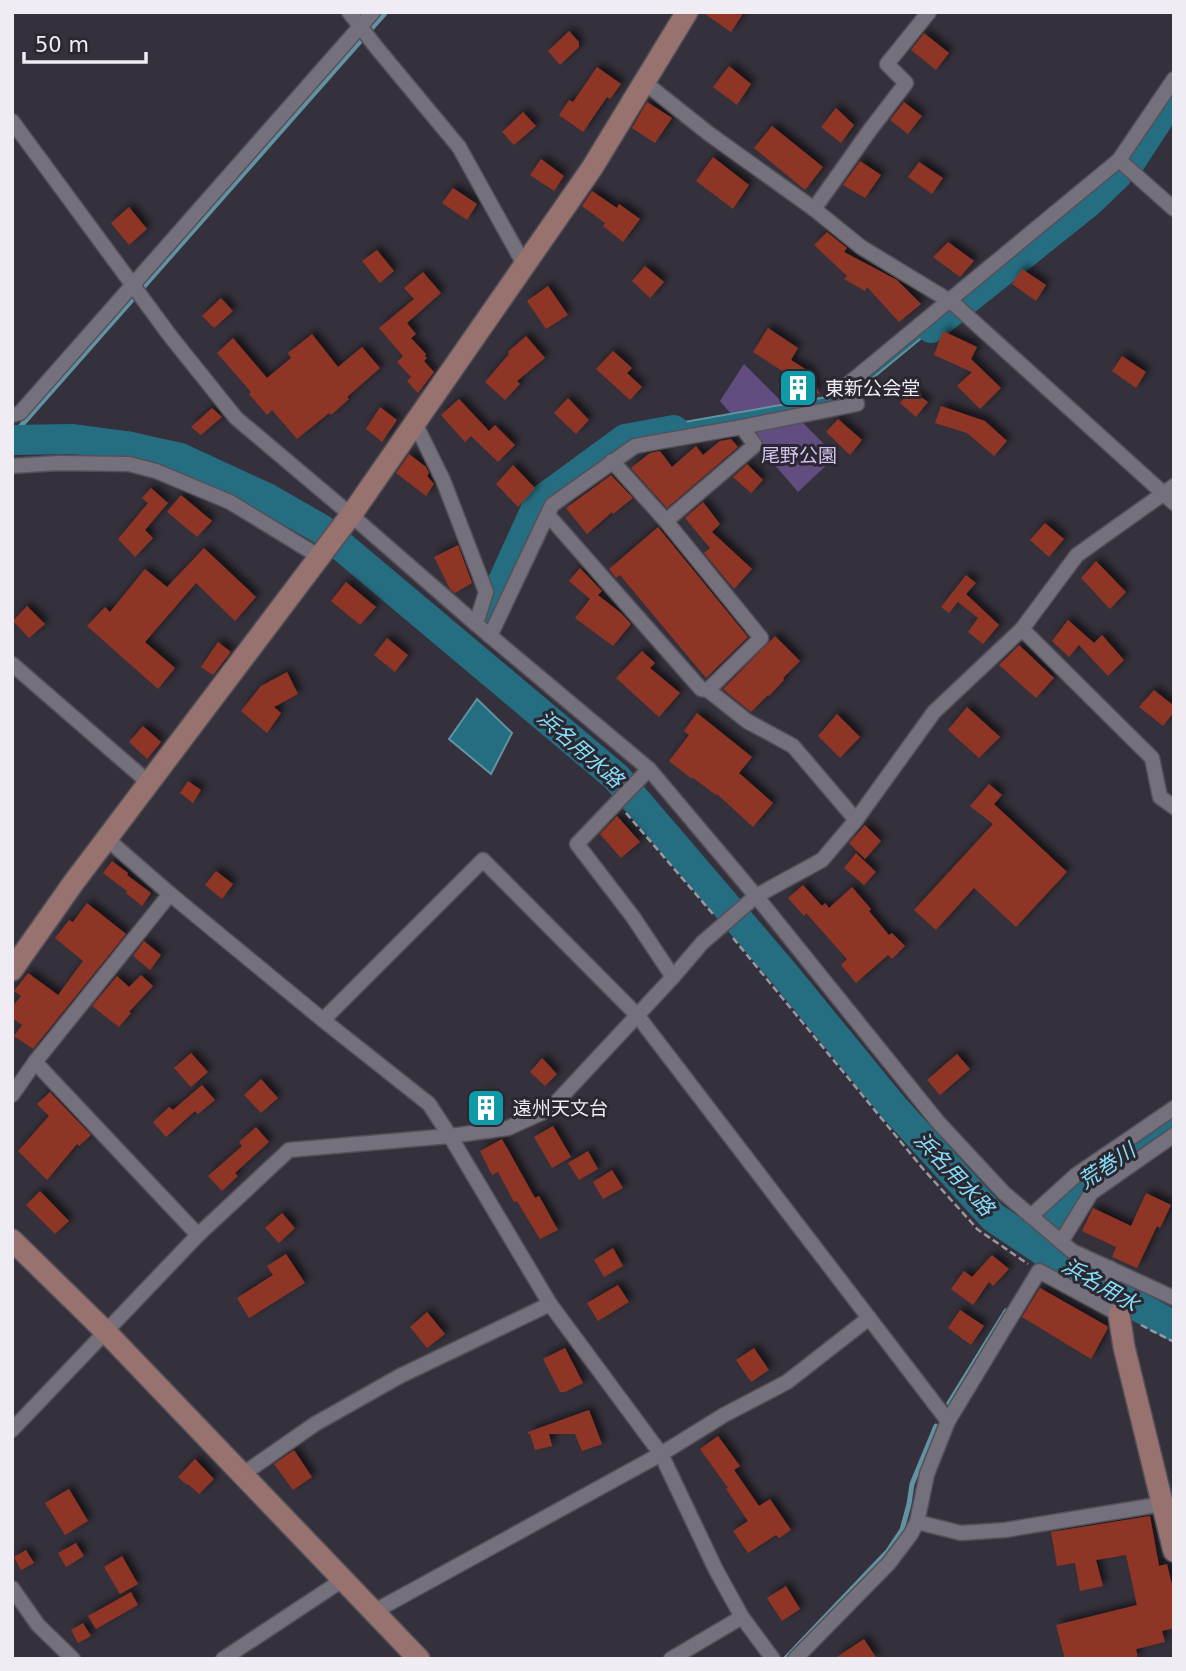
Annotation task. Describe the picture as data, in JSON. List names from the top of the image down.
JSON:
{
  "water": ["浜名用水路", "荒巻川", "浜名用水"],
  "parks": ["尾野公園"],
  "places": {
    "building": ["東新公会堂", "遠州天文台"]
  },
  "scale_bar": "50 m"
}
